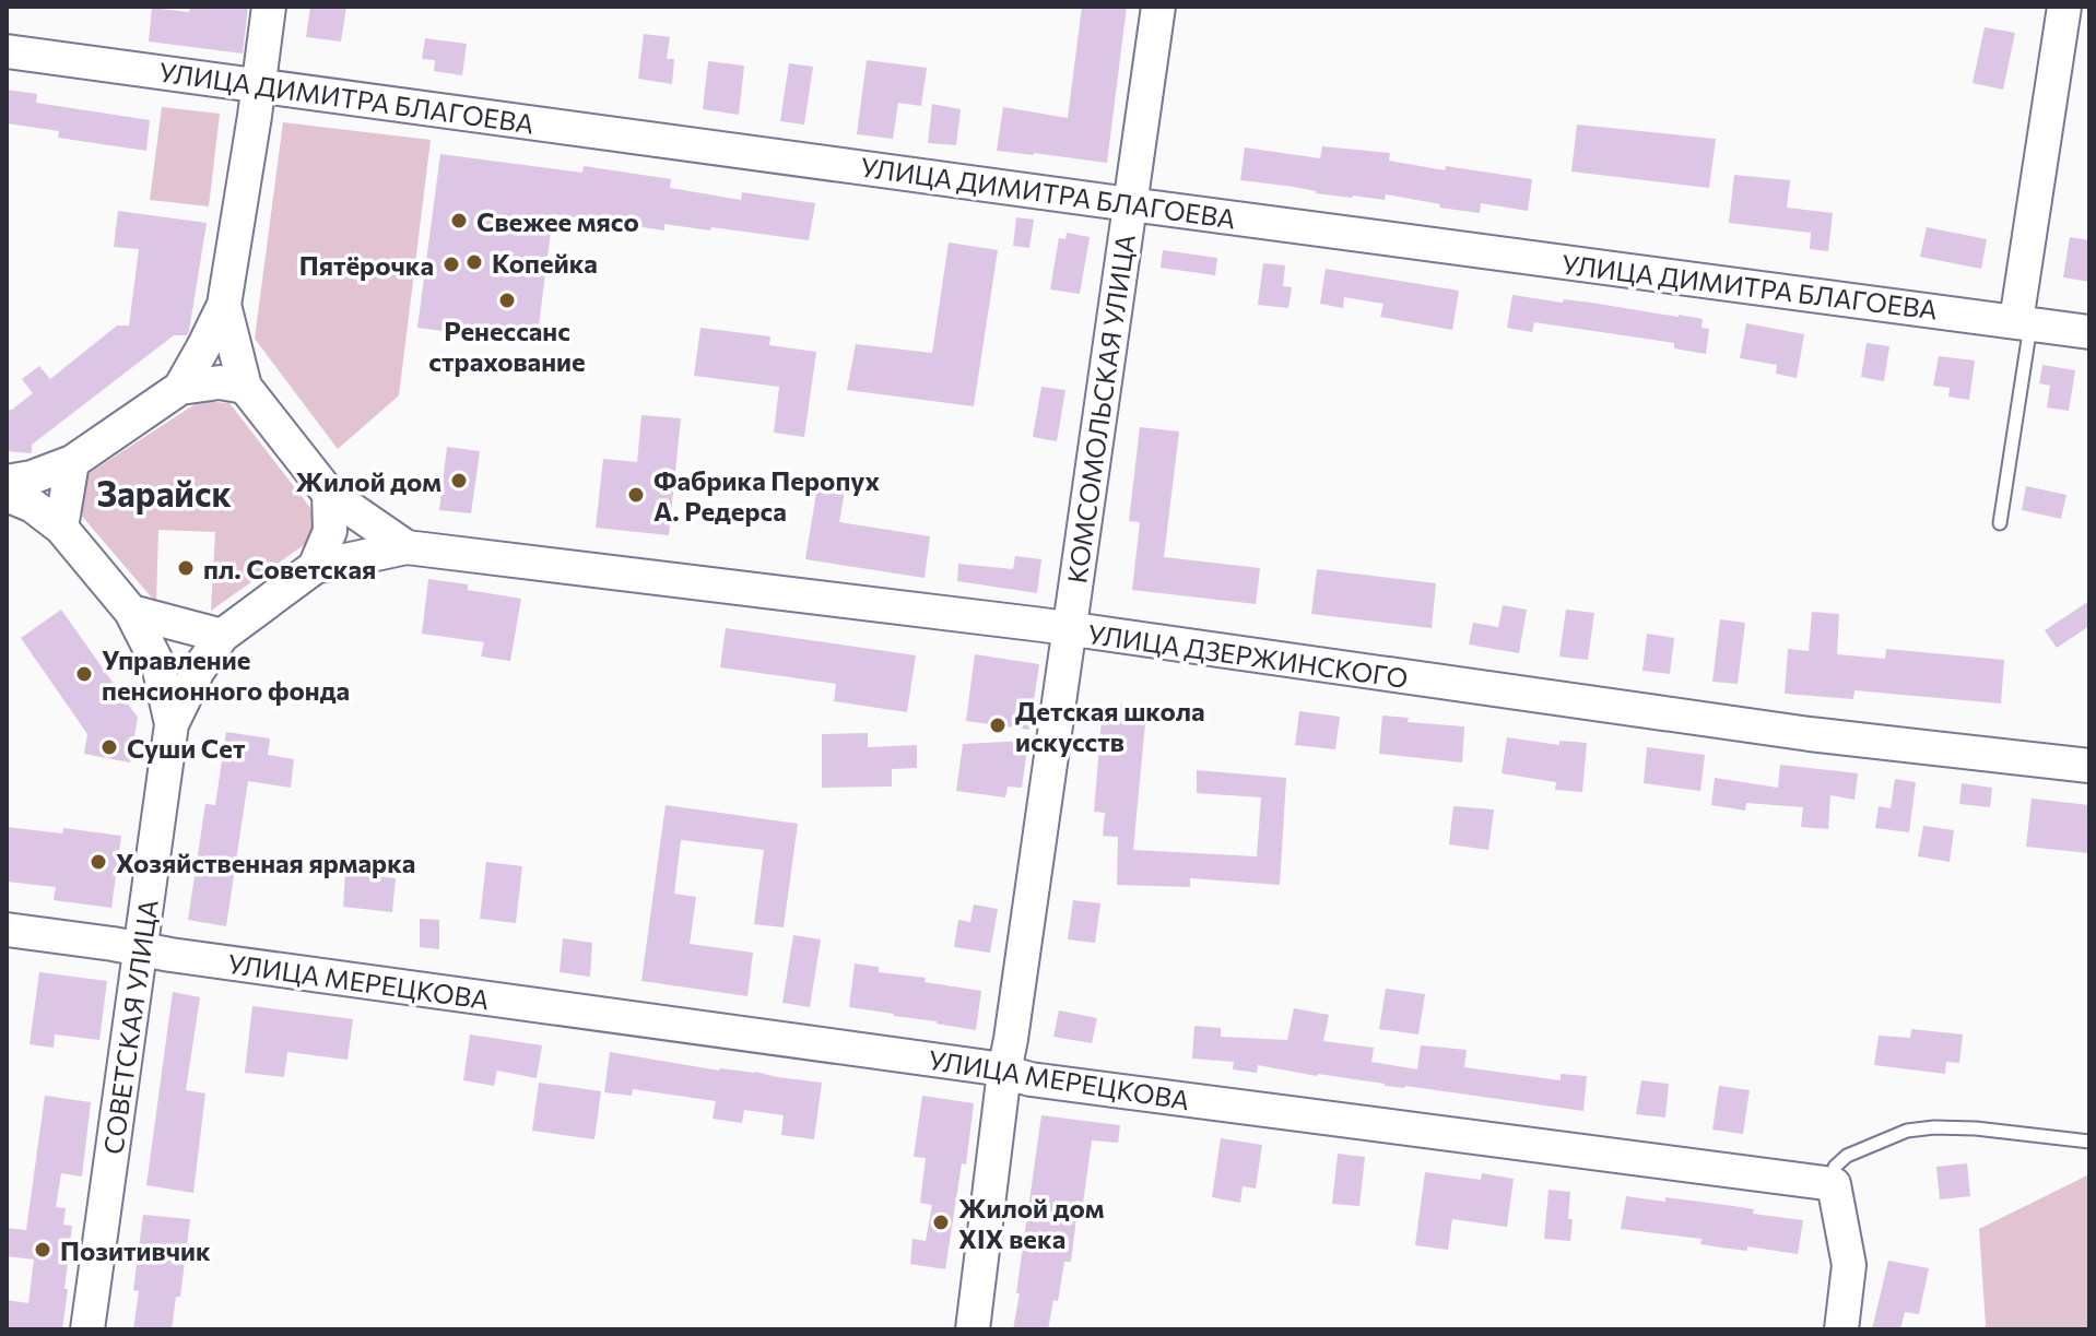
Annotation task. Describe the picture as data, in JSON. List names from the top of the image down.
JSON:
{
  "streets": {
    "street": [
      "УЛИЦА ДИМИТРА БЛАГОЕВА",
      "КОМСОМОЛЬСКАЯ УЛИЦА",
      "УЛИЦА ДЗЕРЖИНСКОГО",
      "УЛИЦА МЕРЕЦКОВА",
      "СОВЕТСКАЯ УЛИЦА"
    ]
  },
  "crossings": [
    ["УЛИЦА ДИМИТРА БЛАГОЕВА", "КОМСОМОЛЬСКАЯ УЛИЦА"],
    ["КОМСОМОЛЬСКАЯ УЛИЦА", "УЛИЦА ДЗЕРЖИНСКОГО"],
    ["КОМСОМОЛЬСКАЯ УЛИЦА", "УЛИЦА МЕРЕЦКОВА"],
    ["УЛИЦА ДЗЕРЖИНСКОГО", "СОВЕТСКАЯ УЛИЦА"],
    ["УЛИЦА МЕРЕЦКОВА", "СОВЕТСКАЯ УЛИЦА"]
  ],
  "districts": ["Зарайск"],
  "places": [
    "Свежее мясо",
    "Копейка",
    "Пятёрочка",
    "Ренессанс страхование",
    "Жилой дом",
    "Фабрика Перопух А. Редерса",
    "пл. Советская",
    "Управление пенсионного фонда",
    "Детская школа искусств",
    "Суши Сет",
    "Хозяйственная ярмарка",
    "Жилой дом XIX века",
    "Позитивчик"
  ]
}
